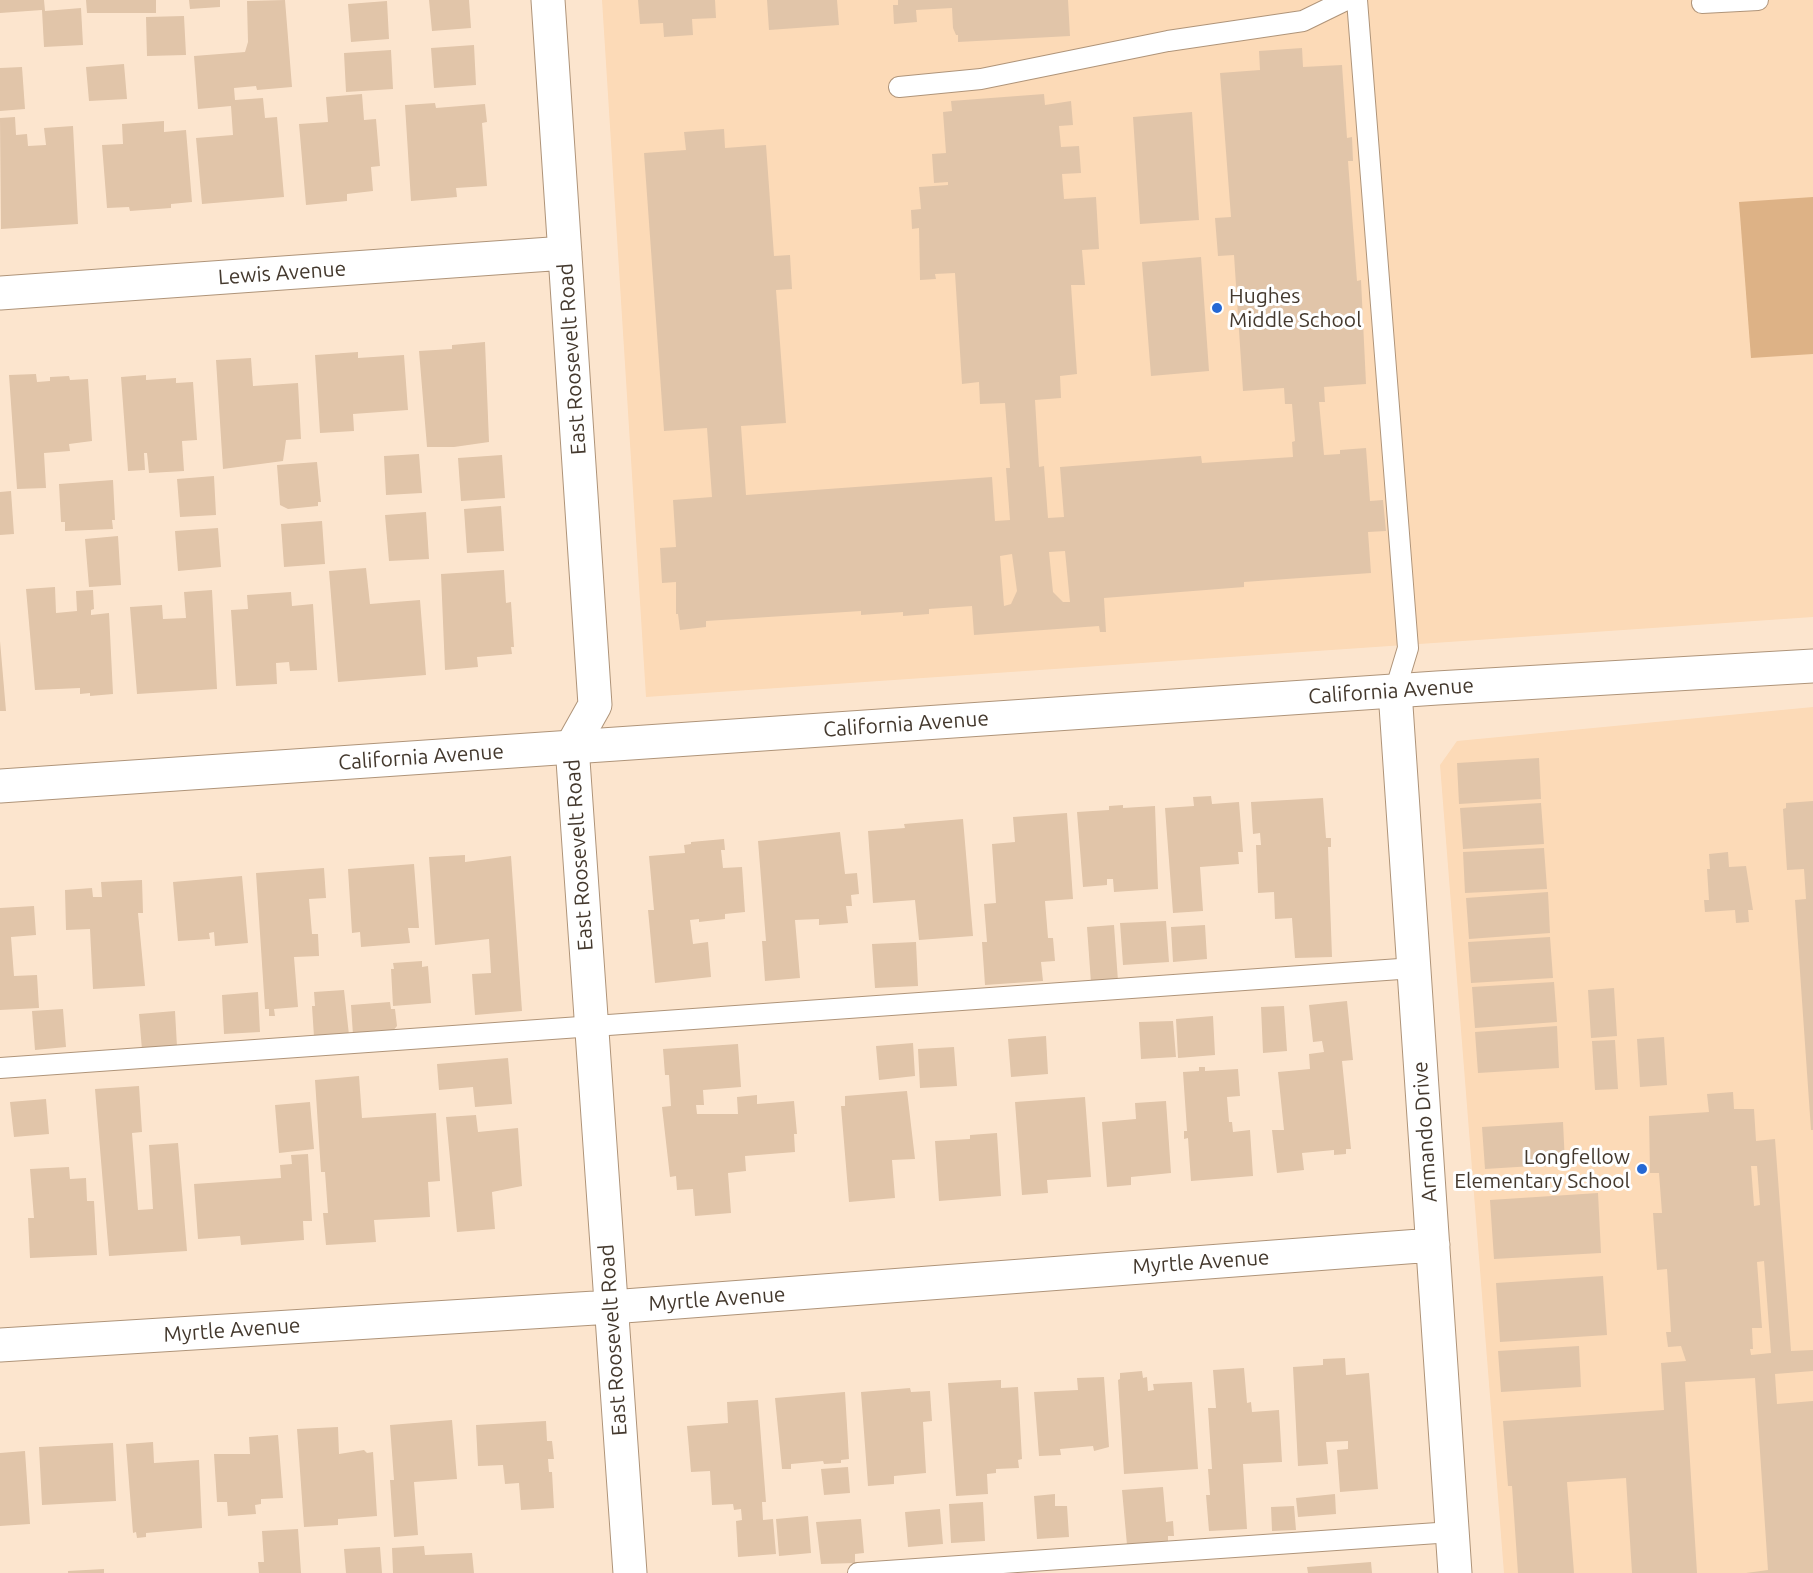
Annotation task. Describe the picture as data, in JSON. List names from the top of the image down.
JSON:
{
  "streets": {
    "street": [
      "Lewis Avenue",
      "East Roosevelt Road",
      "California Avenue",
      "Armando Drive",
      "Myrtle Avenue"
    ]
  },
  "crossings": [
    ["Lewis Avenue", "East Roosevelt Road"],
    ["East Roosevelt Road", "California Avenue"],
    ["East Roosevelt Road", "Myrtle Avenue"],
    ["California Avenue", "Armando Drive"],
    ["Armando Drive", "Myrtle Avenue"]
  ],
  "places": ["Hughes Middle School", "Longfellow Elementary School"]
}
